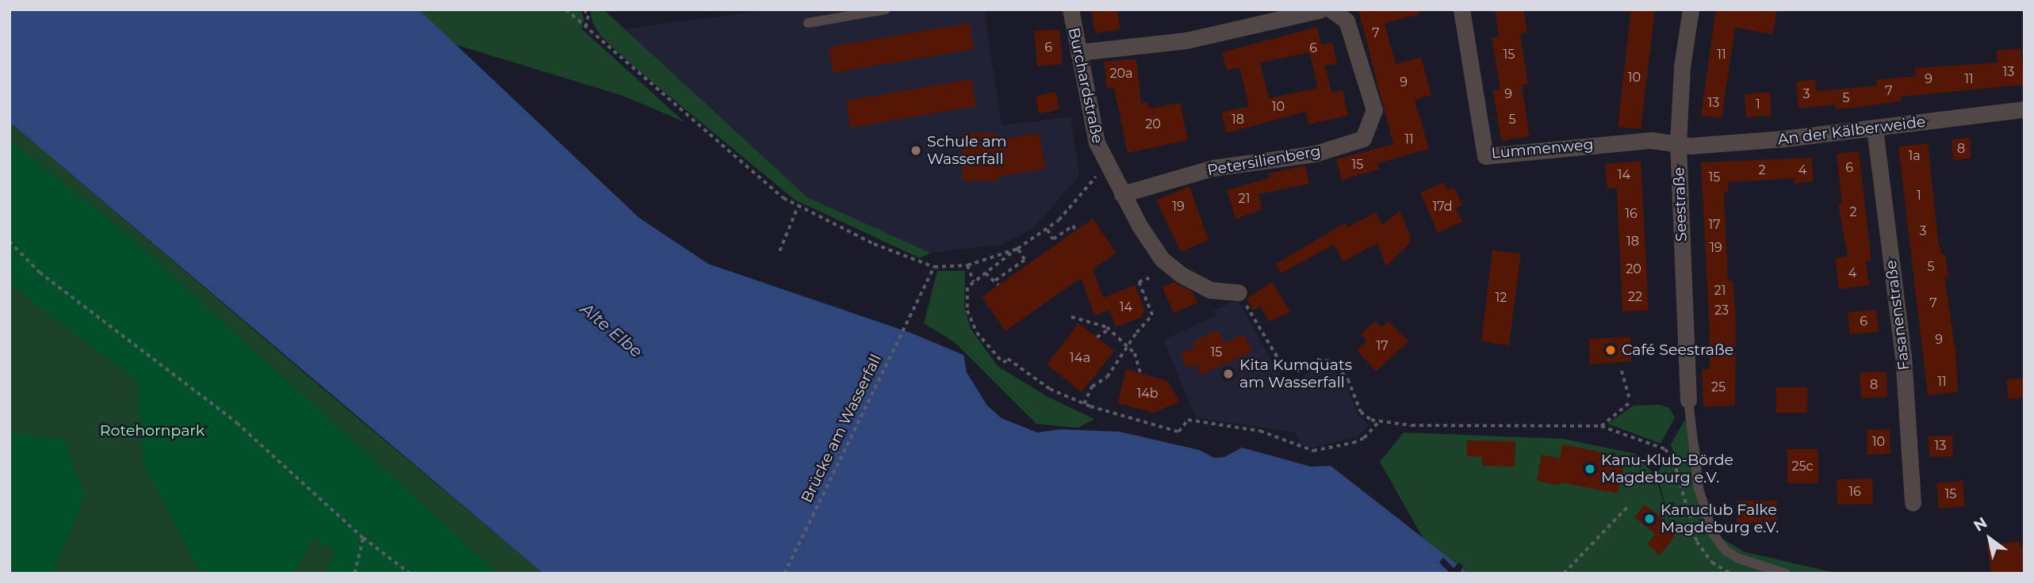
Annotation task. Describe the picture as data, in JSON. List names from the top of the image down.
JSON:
{
  "streets": {
    "street": [
      "Burchardstraße",
      "An der Kälberweide",
      "Lummenweg",
      "Petersilienberg",
      "Seestraße",
      "Fasanenstraße"
    ],
    "path": ["Brücke am Wasserfall"]
  },
  "crossings": [
    ["Burchardstraße", "Petersilienberg"],
    ["An der Kälberweide", "Lummenweg"],
    ["An der Kälberweide", "Seestraße"],
    ["An der Kälberweide", "Fasanenstraße"],
    ["Lummenweg", "Seestraße"]
  ],
  "water": ["Alte Elbe"],
  "parks": ["Rotehornpark"],
  "places": [
    "Schule am Wasserfall",
    "Café Seestraße",
    "Kita Kumquats am Wasserfall",
    "Kanu-Klub-Börde Magdeburg e.V.",
    "Kanuclub Falke Magdeburg e.V."
  ],
  "house_numbers": [
    "7",
    "6",
    "6",
    "15",
    "11",
    "13",
    "20a",
    "10",
    "9",
    "11",
    "9",
    "7",
    "9",
    "3",
    "5",
    "13",
    "1",
    "10",
    "18",
    "5",
    "20",
    "11",
    "8",
    "1a",
    "15",
    "6",
    "2",
    "4",
    "14",
    "15",
    "1",
    "21",
    "19",
    "17d",
    "2",
    "16",
    "17",
    "3",
    "18",
    "19",
    "5",
    "20",
    "4",
    "21",
    "22",
    "12",
    "7",
    "14",
    "23",
    "6",
    "9",
    "17",
    "15",
    "14a",
    "11",
    "8",
    "25",
    "14b",
    "10",
    "13",
    "25c",
    "16",
    "15"
  ],
  "north": "top left"
}
